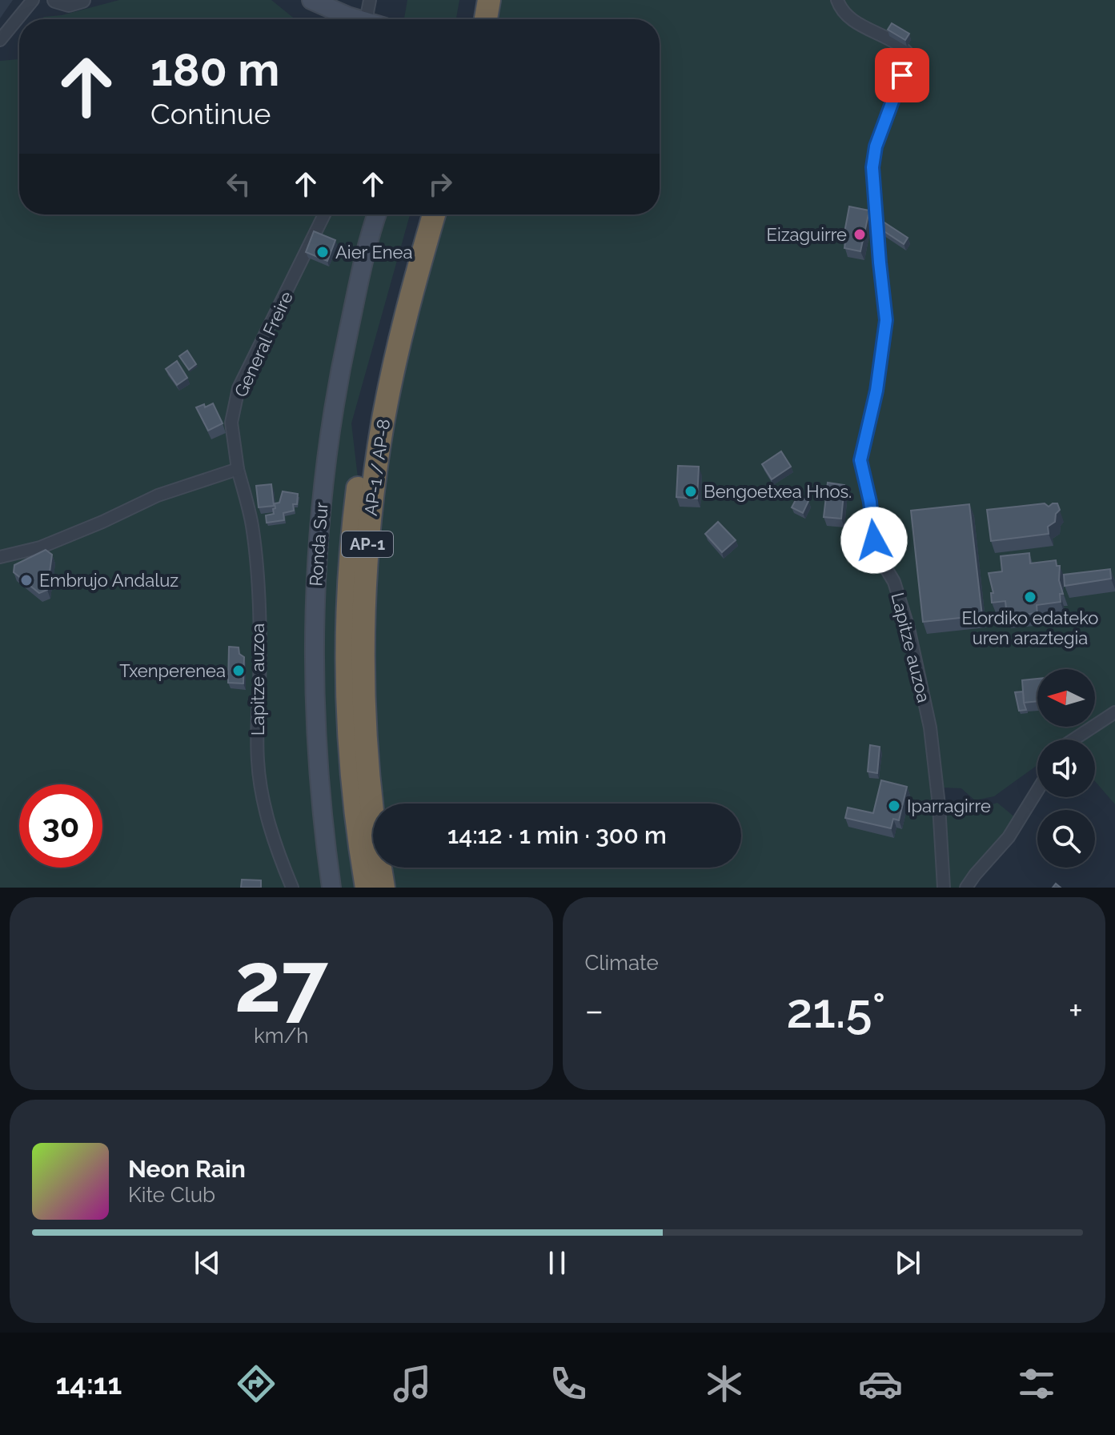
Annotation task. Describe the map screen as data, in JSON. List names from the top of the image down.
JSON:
{
  "streets": {
    "highway": ["AP-1 / AP-8", "AP-1"],
    "main road": ["Ronda Sur"],
    "street": ["General Freire", "Lapitze auzoa"]
  },
  "crossings": [
    ["General Freire", "Lapitze auzoa"]
  ],
  "places": [
    "Eizaguirre",
    "Aier Enea",
    "Bengoetxea Hnos.",
    "Embrujo Andaluz",
    "Elordiko edateko uren araztegia",
    "Txenperenea",
    "Iparragirre"
  ],
  "north": "left",
  "page": {
    "turn": ["180 m", "Continue"],
    "limit": "30",
    "trip": "14:12 · 1 min · 300 m",
    "tile": [
      ["27", "km/h"],
      "Climate"
    ],
    "heat": ["−", "21.5°", "+"],
    "song": ["Neon Rain", "Kite Club"],
    "tabs": "14:11"
  }
}
